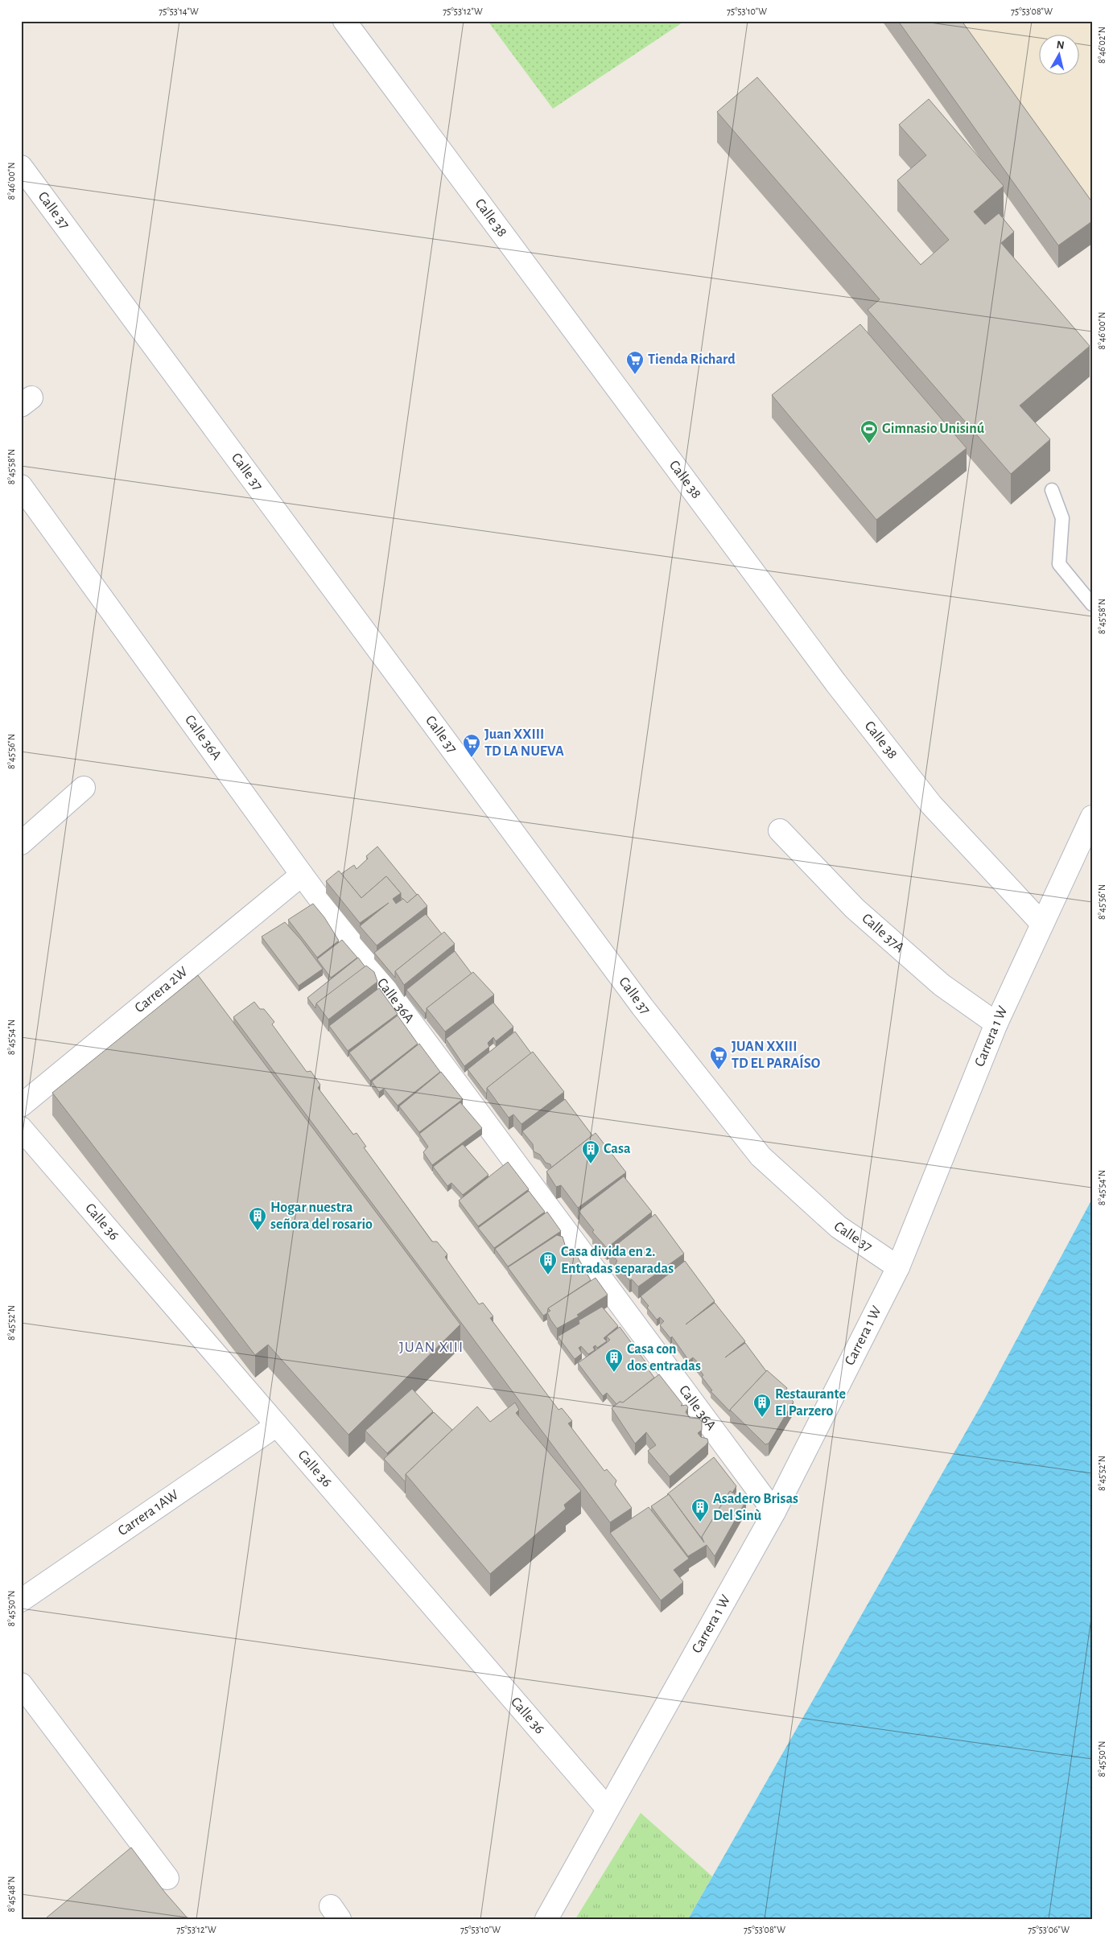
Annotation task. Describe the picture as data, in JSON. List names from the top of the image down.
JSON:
{
  "streets": {
    "street": [
      "Calle 37",
      "Calle 38",
      "Calle 36A",
      "Calle 37A",
      "Carrera 2W",
      "Carrera 1 W",
      "Calle 36",
      "Carrera 1AW"
    ]
  },
  "crossings": [
    ["Calle 37", "Carrera 1 W"],
    ["Calle 38", "Carrera 1 W"],
    ["Calle 36A", "Carrera 2W"],
    ["Calle 36A", "Carrera 1 W"],
    ["Calle 37A", "Carrera 1 W"],
    ["Carrera 1 W", "Calle 36"],
    ["Calle 36", "Carrera 1AW"]
  ],
  "districts": ["JUAN XIII"],
  "places": {
    "supermarket": ["Tienda Richard", "Juan XXIII TD LA NUEVA", "JUAN XXIII TD EL PARAÍSO"],
    "sports": ["Gimnasio Unisinú"],
    "building": [
      "Casa",
      "Hogar nuestra señora del rosario",
      "Casa divida en 2. Entradas separadas",
      "Casa con dos entradas",
      "Restaurante El Parzero",
      "Asadero Brisas Del Sinù"
    ]
  },
  "north": "top",
  "coordinates": [
    "75°53'14\"W",
    "75°53'12\"W",
    "75°53'10\"W",
    "75°53'08\"W",
    "8°46'02\"N",
    "8°46'00\"N",
    "8°45'58\"N",
    "8°45'56\"N",
    "8°45'54\"N",
    "8°45'52\"N",
    "8°45'50\"N",
    "8°45'48\"N",
    "75°53'06\"W"
  ]
}
